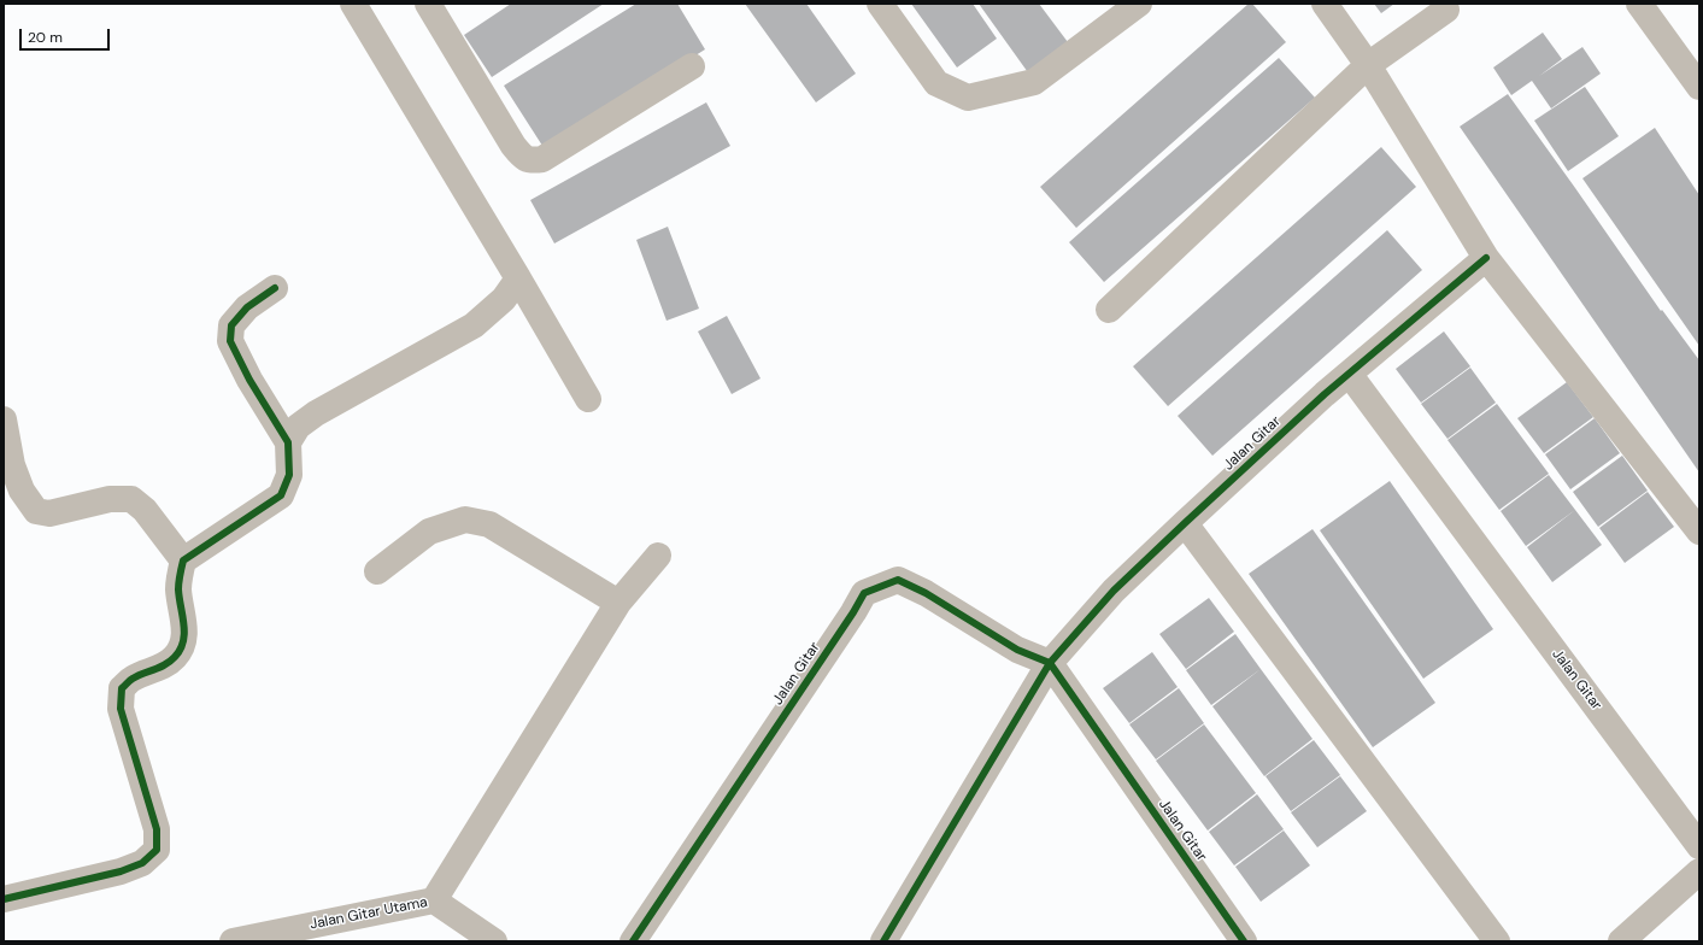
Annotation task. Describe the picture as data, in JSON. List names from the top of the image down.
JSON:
{
  "streets": {
    "street": ["Jalan Gitar", "Jalan Gitar Utama"]
  },
  "scale_bar": "20 m"
}
